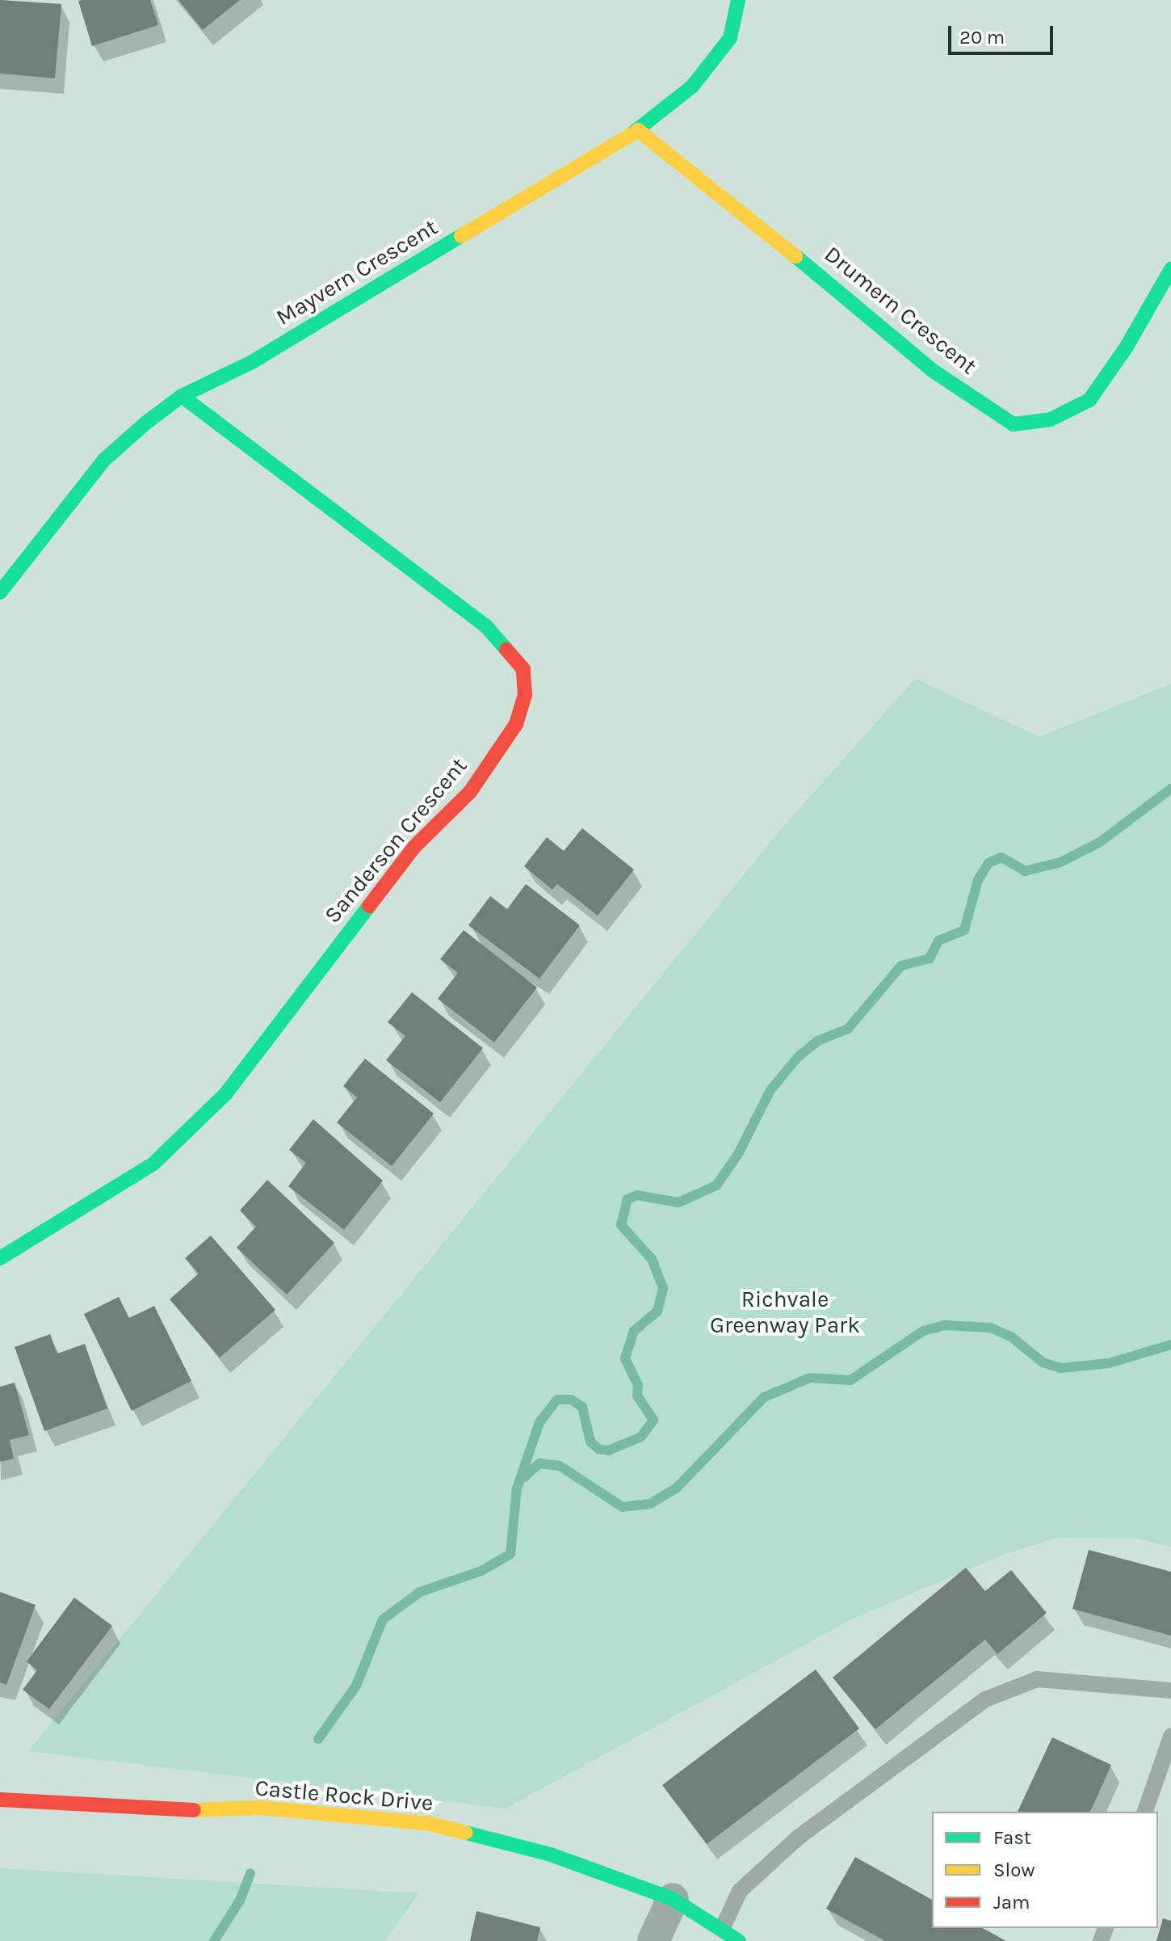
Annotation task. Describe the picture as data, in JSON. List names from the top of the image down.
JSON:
{
  "streets": {
    "street": [
      "Mayvern Crescent",
      "Drumern Crescent",
      "Sanderson Crescent",
      "Castle Rock Drive"
    ]
  },
  "crossings": [
    ["Mayvern Crescent", "Drumern Crescent"],
    ["Mayvern Crescent", "Sanderson Crescent"]
  ],
  "parks": ["Richvale Greenway Park"],
  "legend": ["Fast", "Slow", "Jam"],
  "scale_bar": "20 m"
}
